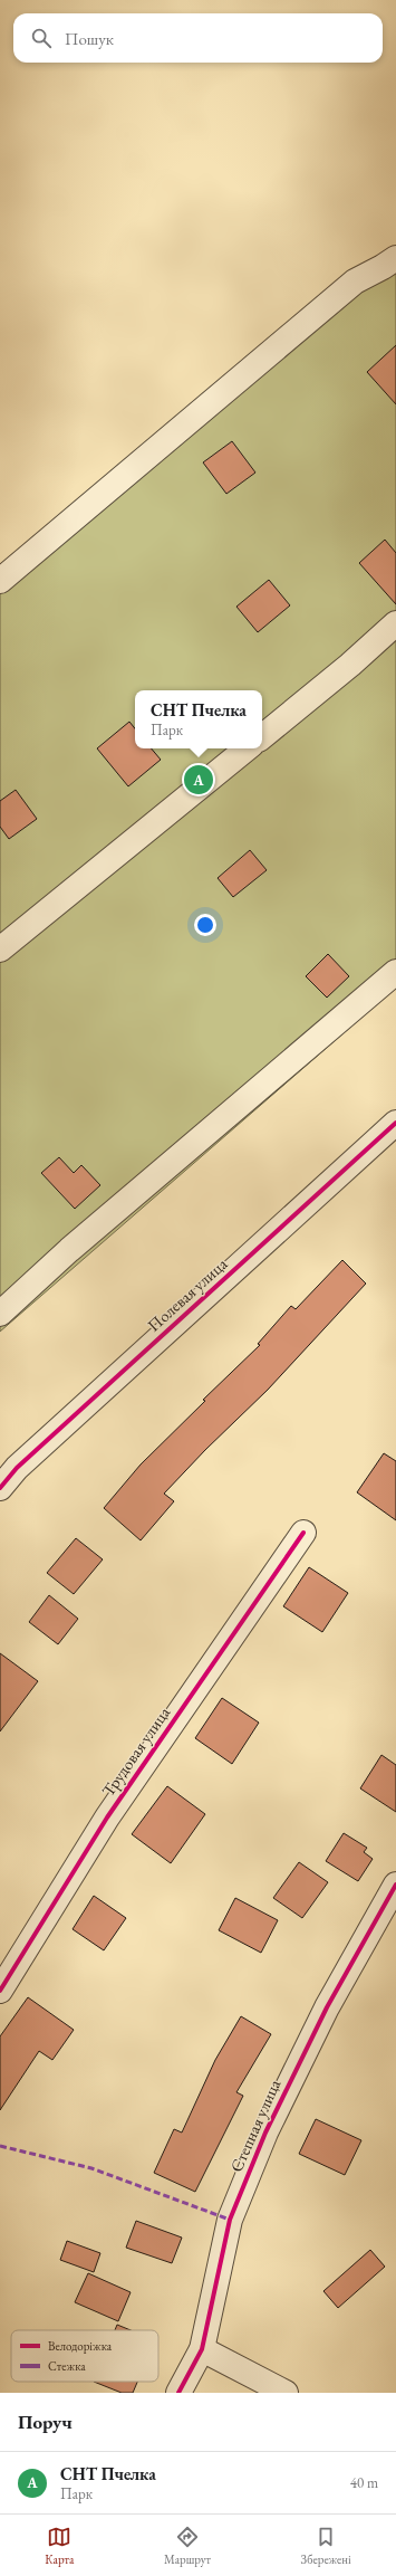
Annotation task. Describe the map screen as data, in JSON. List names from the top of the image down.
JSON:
{
  "streets": {
    "street": ["Полевая улица", "Трудовая улица", "Степная улица"]
  },
  "legend": ["Велодоріжка", "Стежка"],
  "page": {
    "search": "Пошук",
    "popup": ["СНТ Пчелка", "Парк"],
    "pins": "A",
    "heading": "Поруч",
    "list": [
      {
        "mark": "A",
        "name": "СНТ Пчелка",
        "note": "Парк",
        "value": "40 m"
      }
    ],
    "nav": ["Карта", "Маршрут", "Збережені"]
  }
}
